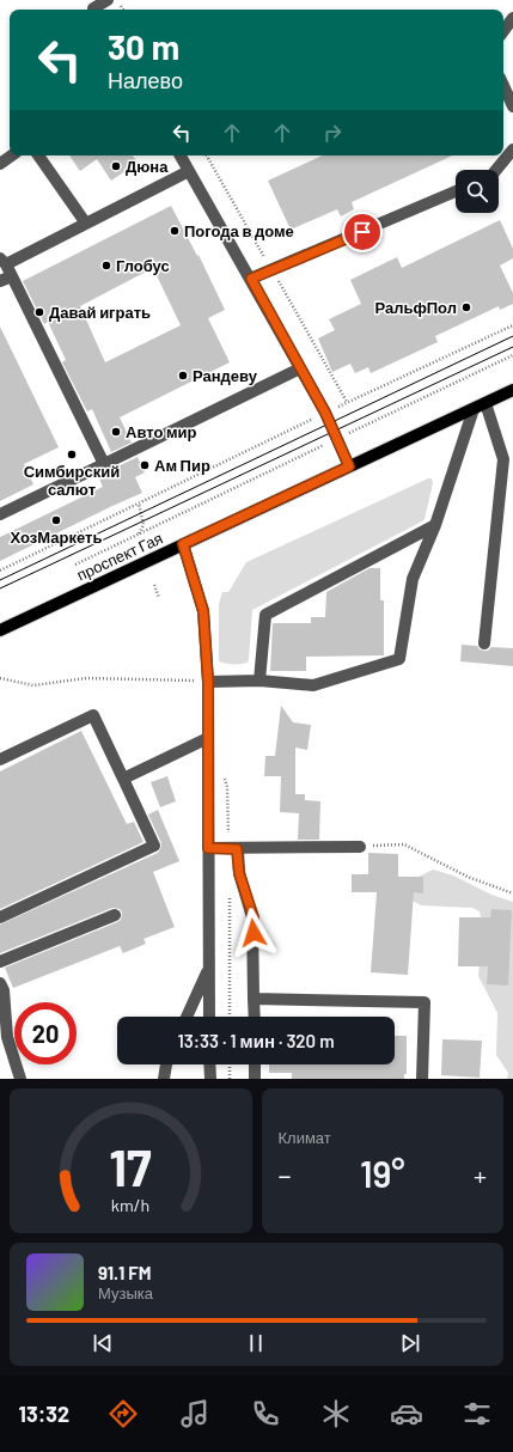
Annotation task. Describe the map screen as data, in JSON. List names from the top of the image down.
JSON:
{
  "streets": {
    "main road": ["проспект Гая"]
  },
  "places": [
    "Дюна",
    "Погода в доме",
    "Глобус",
    "РальфПол",
    "Давай играть",
    "Рандеву",
    "Авто мир",
    "Симбирский салют",
    "Ам Пир",
    "ХозМаркеть"
  ],
  "page": {
    "turn": ["30 m", "Налево"],
    "limit": "20",
    "trip": "13:33 · 1 мин · 320 m",
    "tile": "Климат",
    "heat": ["−", "19°", "+"],
    "song": ["91.1 FM", "Музыка"],
    "tabs": "13:32",
    "gauge": ["17", "km/h"]
  }
}
